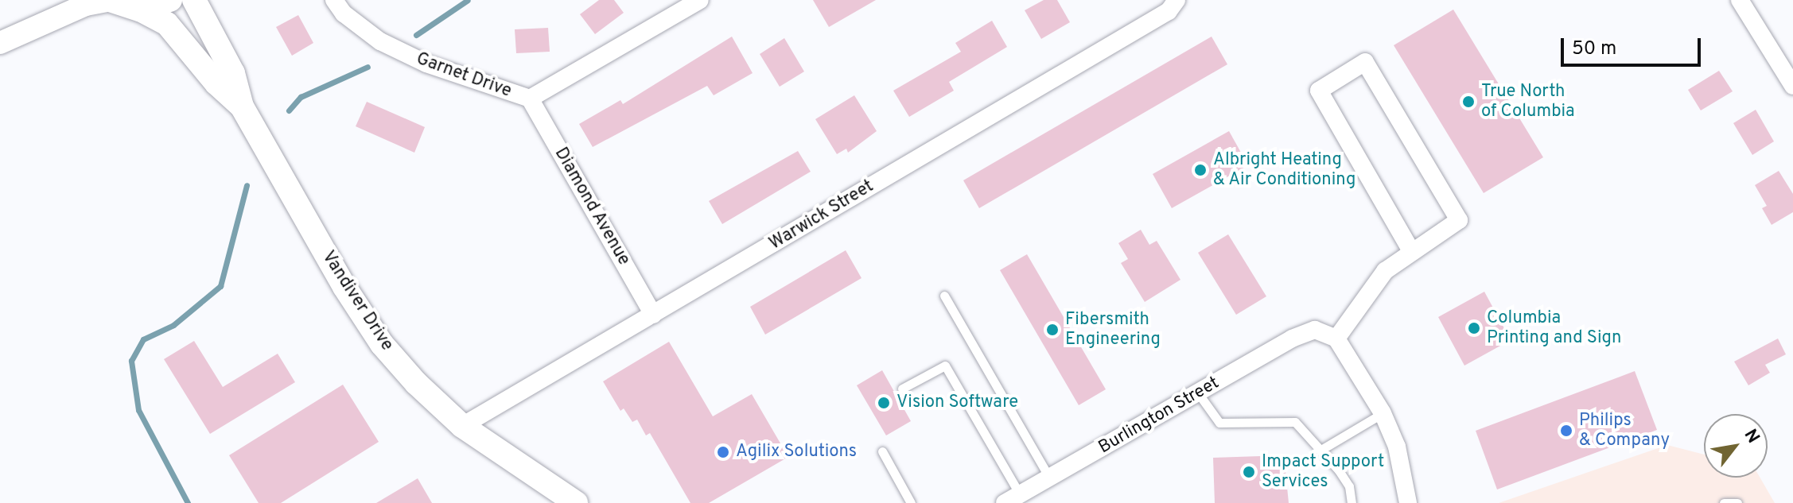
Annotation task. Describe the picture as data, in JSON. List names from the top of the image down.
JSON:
{
  "streets": {
    "main road": ["Vandiver Drive"],
    "street": [
      "Garnet Drive",
      "Diamond Avenue",
      "Warwick Street",
      "Burlington Street"
    ]
  },
  "crossings": [
    ["Garnet Drive", "Diamond Avenue"],
    ["Diamond Avenue", "Warwick Street"],
    ["Warwick Street", "Vandiver Drive"]
  ],
  "places": [
    "True North of Columbia",
    "Albright Heating & Air Conditioning",
    "Columbia Printing and Sign",
    "Fibersmith Engineering",
    "Vision Software",
    "Philips & Company",
    "Agilix Solutions",
    "Impact Support Services"
  ],
  "scale_bar": "50 m",
  "north": "top right"
}
